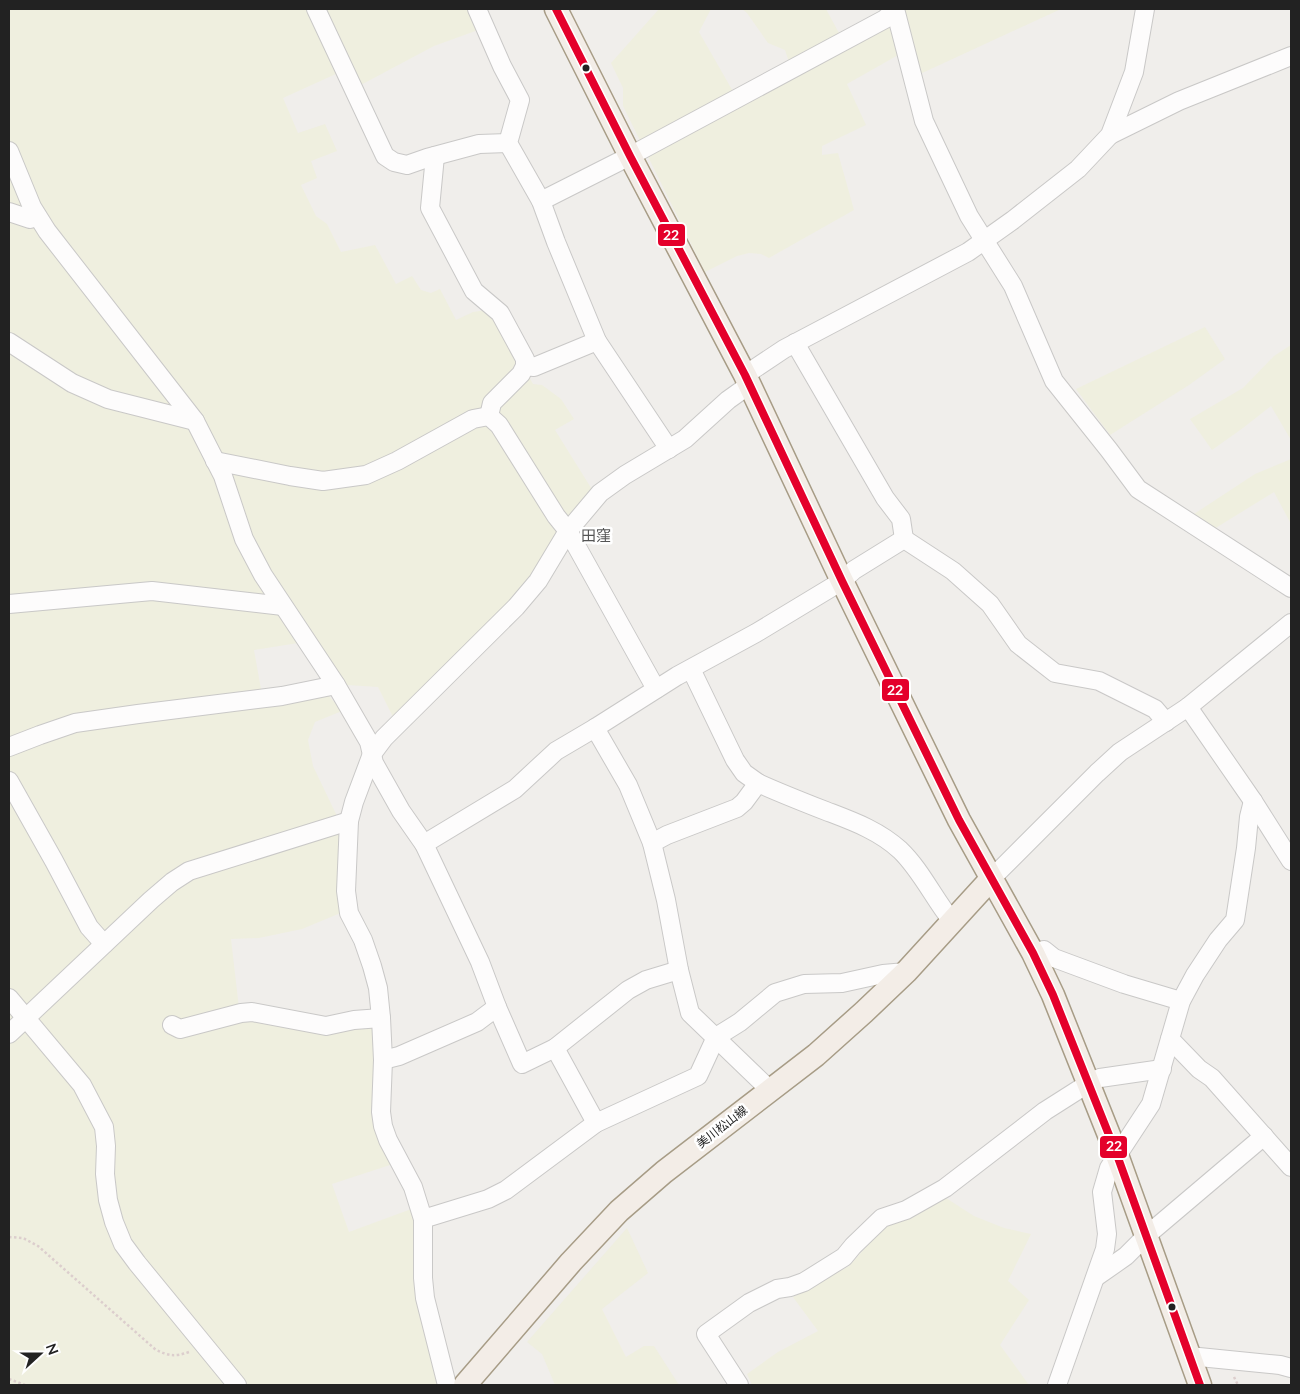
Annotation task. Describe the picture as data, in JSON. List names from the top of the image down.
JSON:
{
  "streets": {
    "main road": ["美川松山線"]
  },
  "districts": ["田窪"],
  "lines": ["transit line 22"],
  "north": "right"
}
